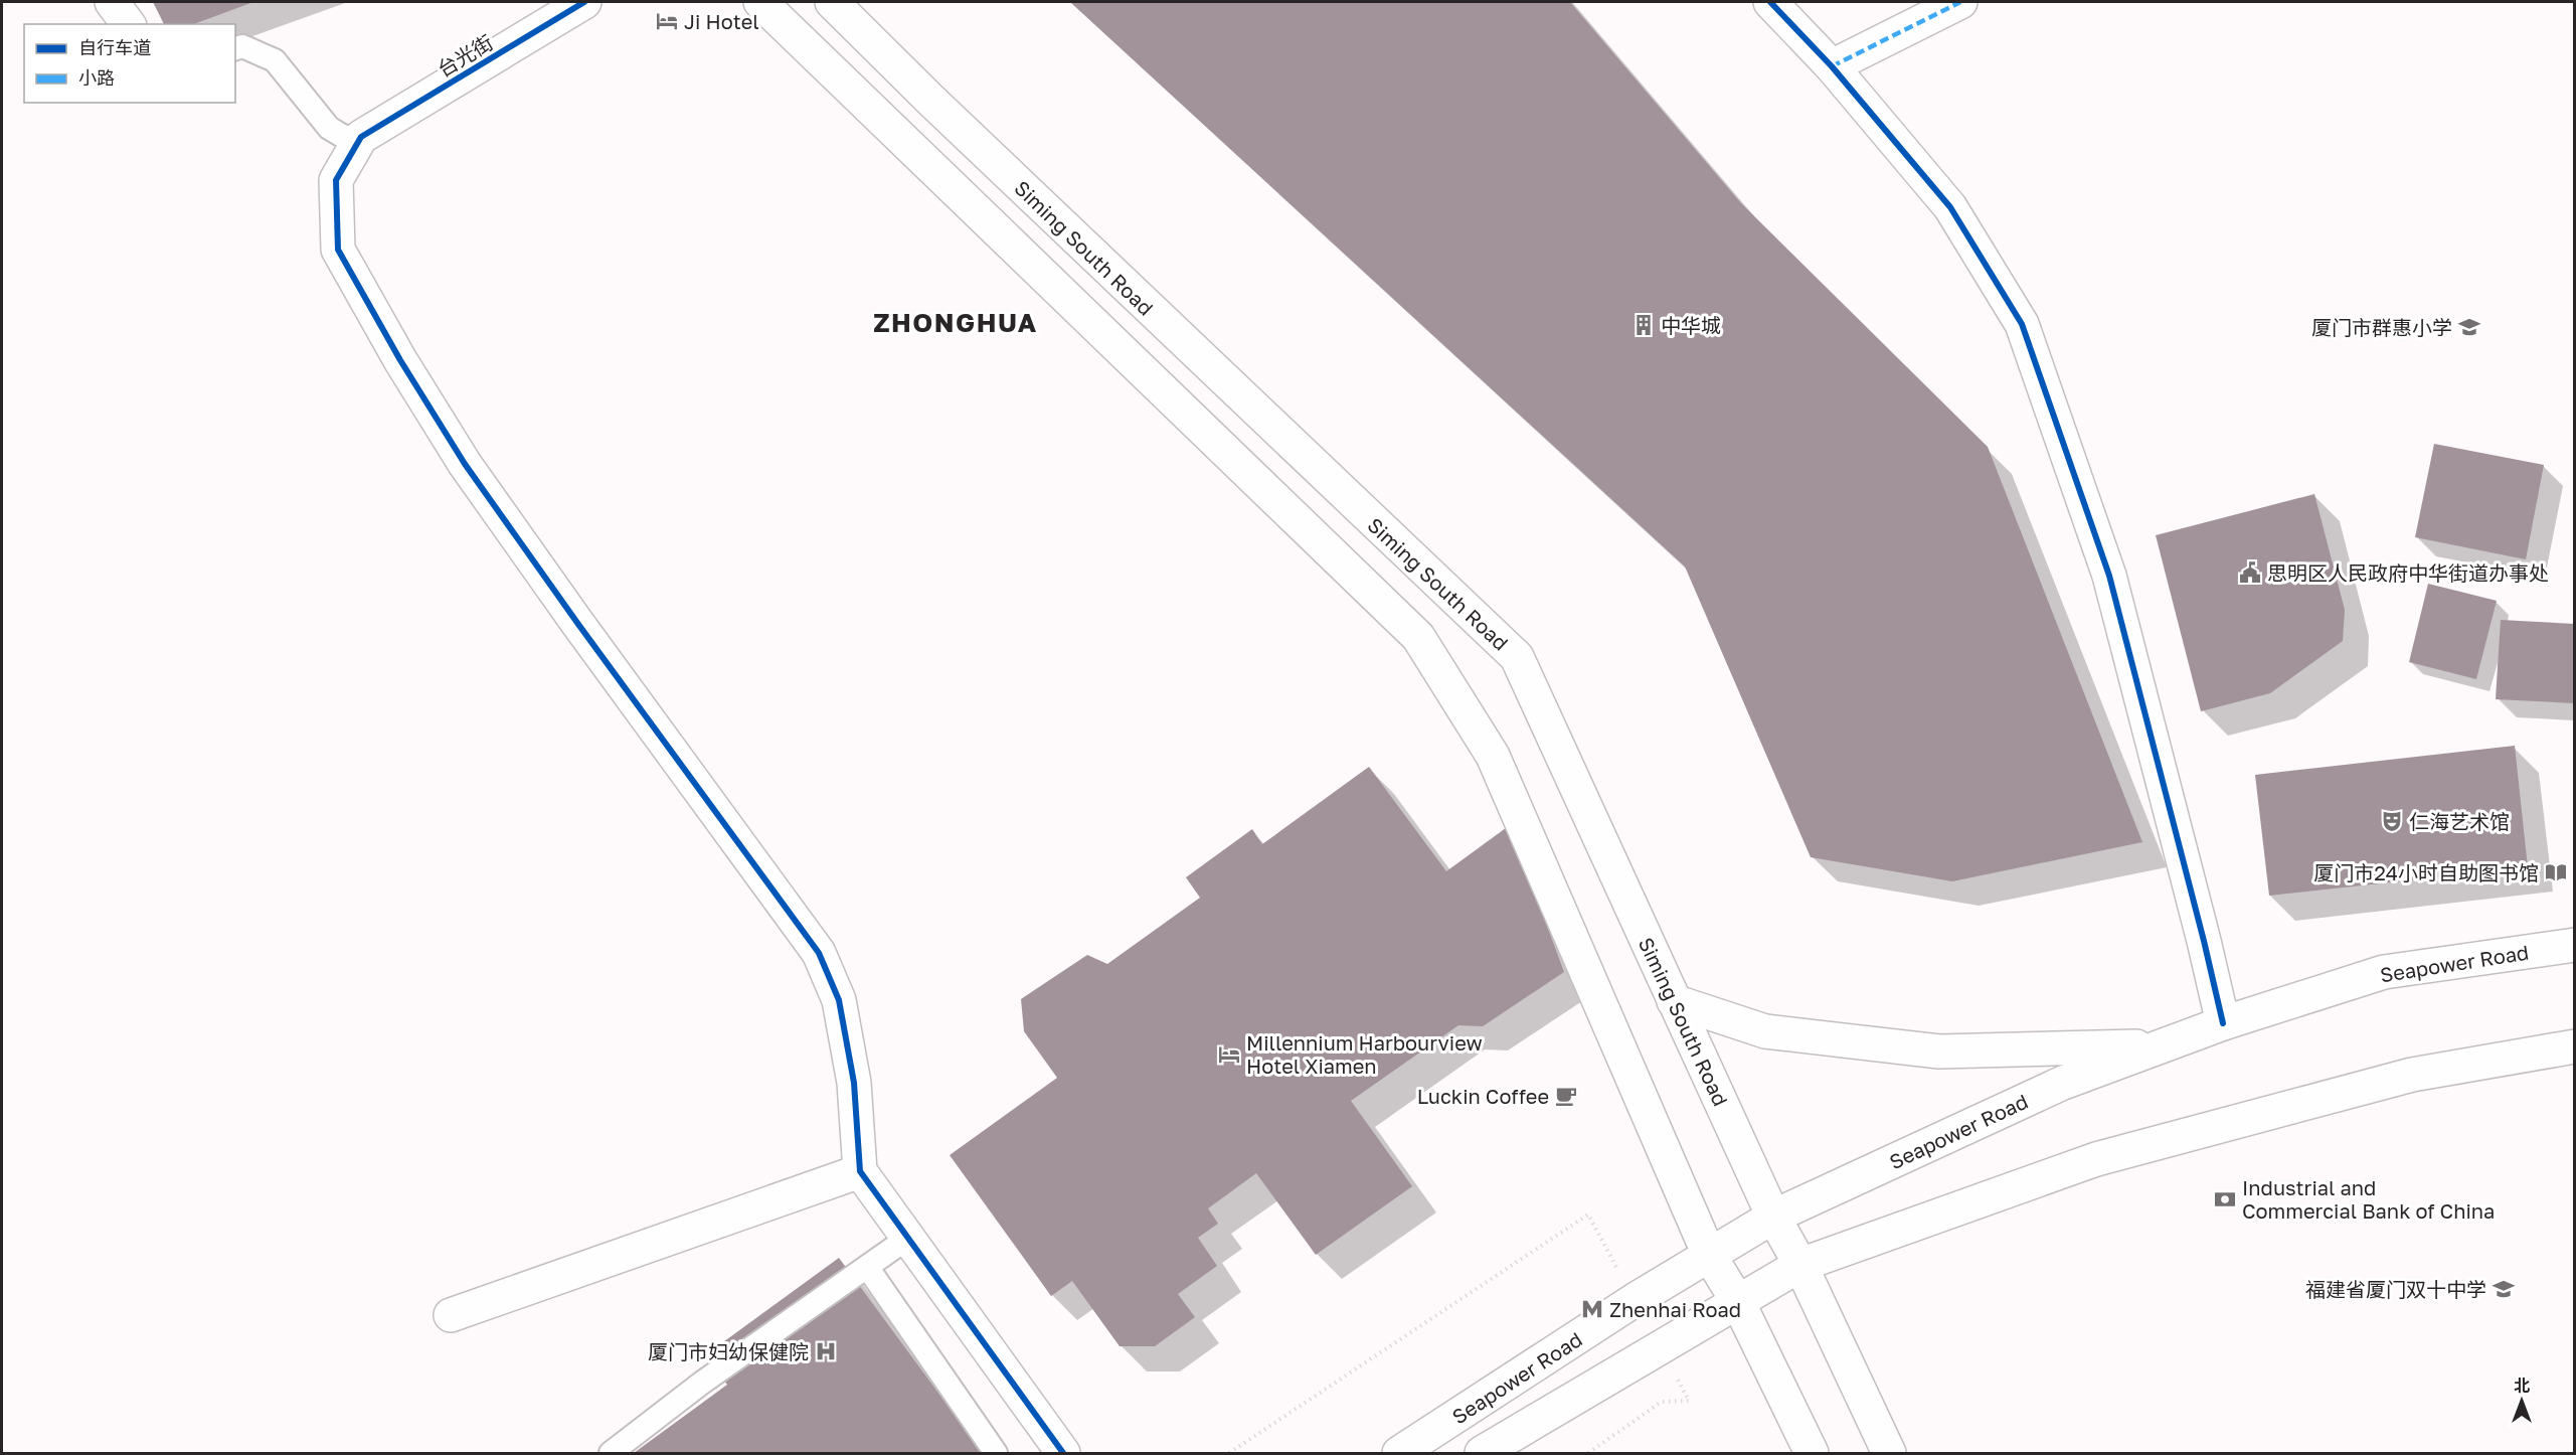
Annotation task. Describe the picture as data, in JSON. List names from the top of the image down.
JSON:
{
  "streets": {
    "main road": ["台光街", "Siming South Road", "Seapower Road"]
  },
  "crossings": [
    ["Siming South Road", "Seapower Road"]
  ],
  "districts": ["ZHONGHUA"],
  "places": {
    "hotel": ["Ji Hotel", "Millennium Harbourview Hotel Xiamen"],
    "building": ["中华城"],
    "school or university": ["厦门市群惠小学", "福建省厦门双十中学"],
    "public building": ["思明区人民政府中华街道办事处"],
    "theatre": ["仁海艺术馆"],
    "library": ["厦门市24小时自助图书馆"],
    "cafe": ["Luckin Coffee"],
    "bank": ["Industrial and Commercial Bank of China"],
    "metro station": ["Zhenhai Road"],
    "hospital": ["厦门市妇幼保健院"]
  },
  "legend": ["自行车道", "小路"],
  "north": "top"
}
